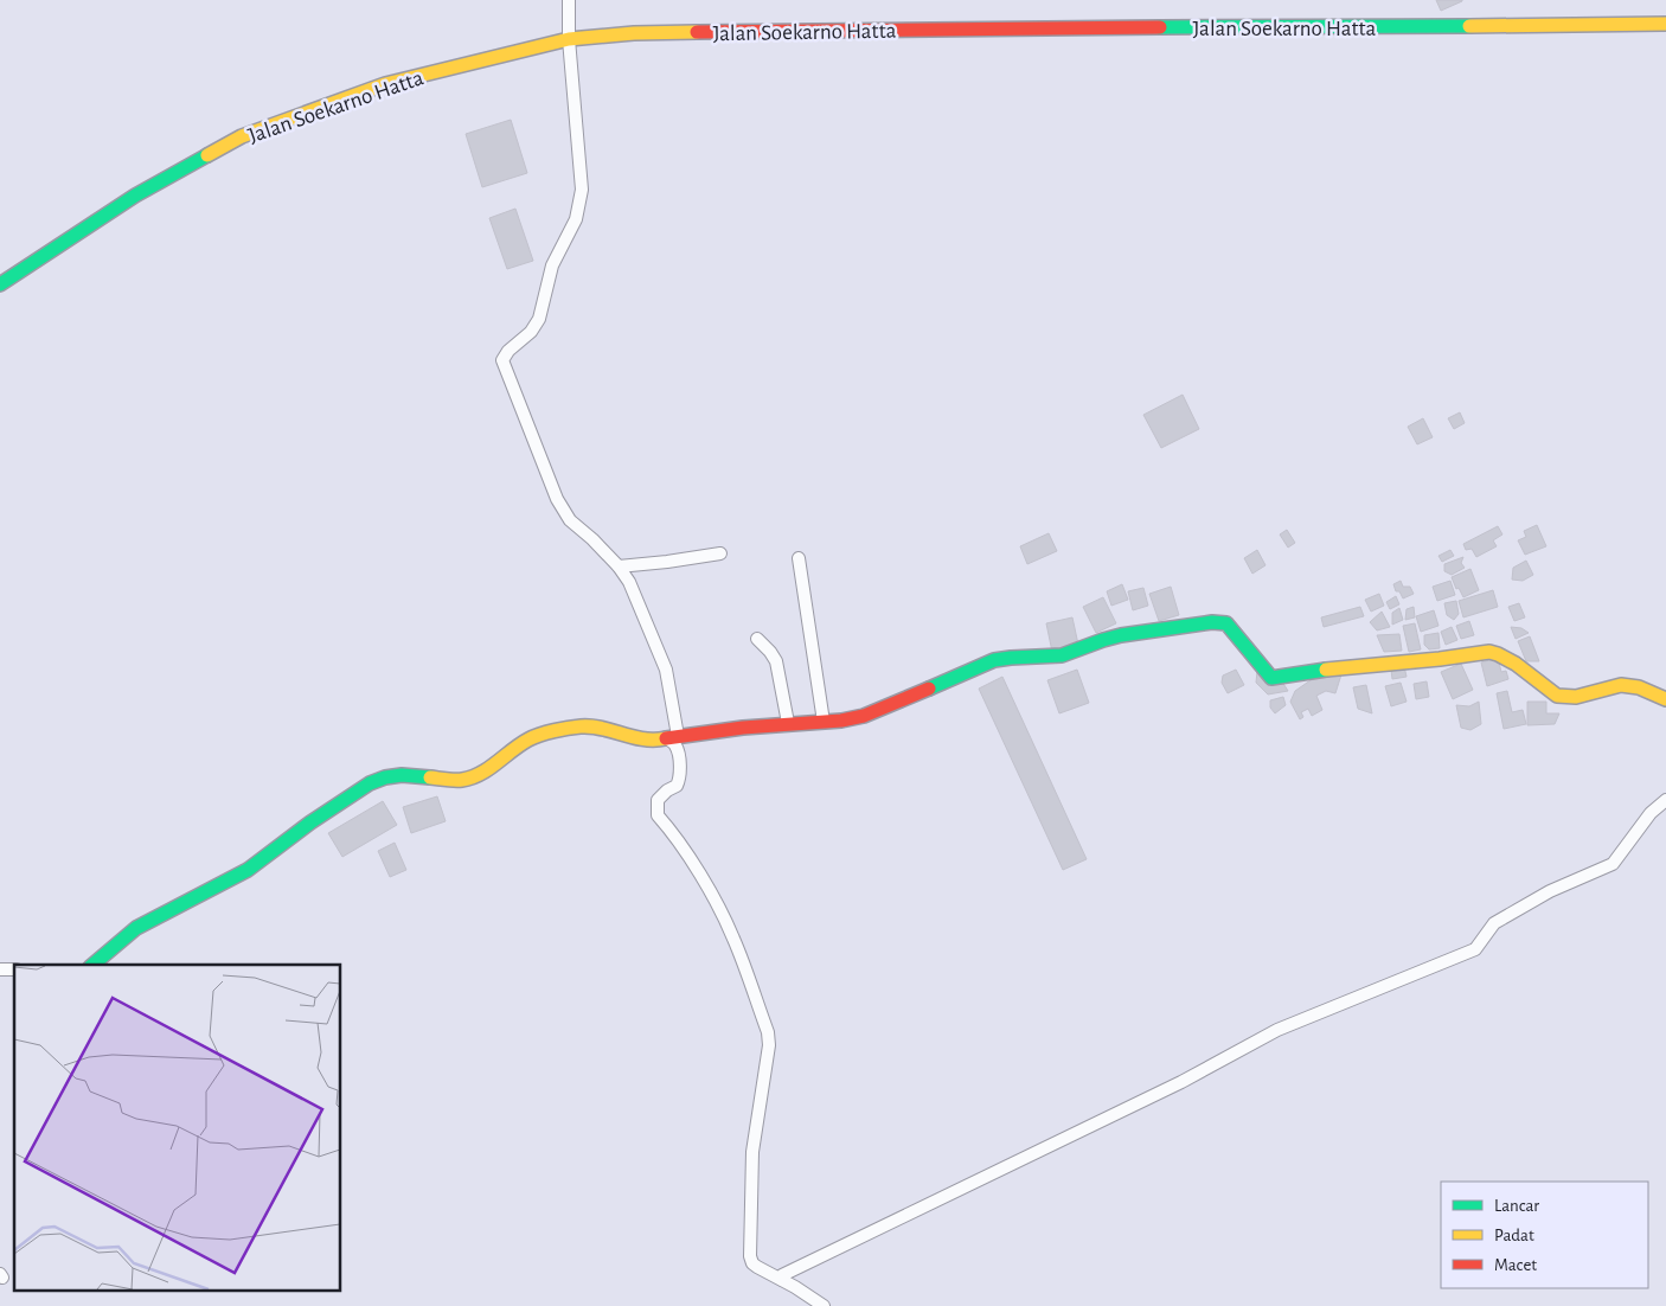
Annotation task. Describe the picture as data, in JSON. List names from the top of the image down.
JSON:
{
  "streets": {
    "street": ["Jalan Soekarno Hatta"]
  },
  "legend": ["Lancar", "Padat", "Macet"]
}
